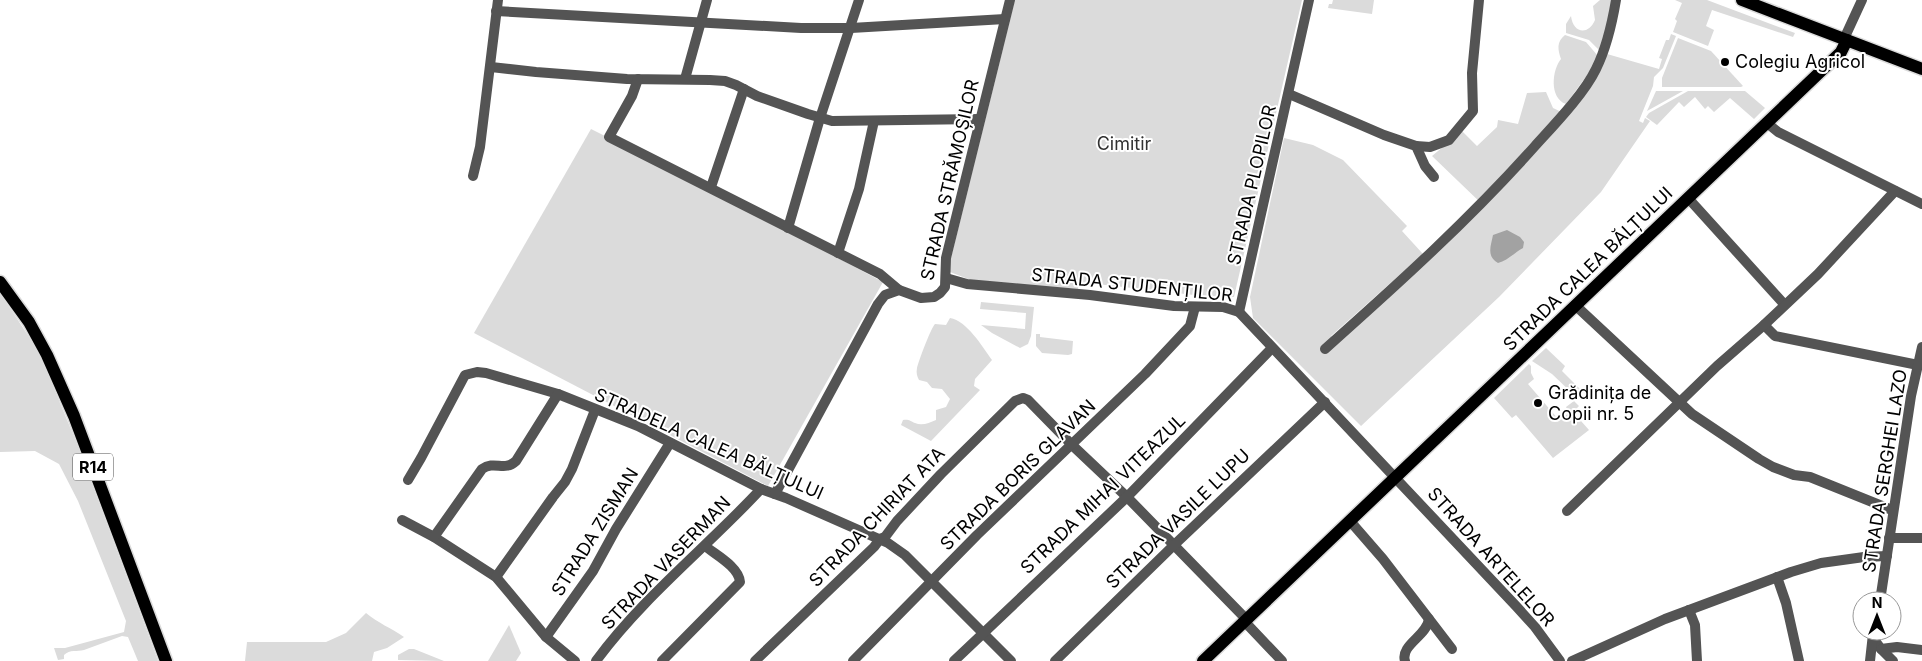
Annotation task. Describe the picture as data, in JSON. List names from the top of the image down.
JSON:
{
  "streets": {
    "main road": ["STRADA CALEA BĂLȚULUI", "R14"],
    "street": [
      "STRADA STRĂMOȘILOR",
      "STRADA PLOPILOR",
      "STRADA STUDENȚILOR",
      "STRADELA CALEA BĂLȚULUI",
      "STRADA SERGHEI LAZO",
      "STRADA BORIS GLAVAN",
      "STRADA MIHAI VITEAZUL",
      "STRADA CHIRIAT ATA",
      "STRADA VASILE LUPU",
      "STRADA ZISMAN",
      "STRADA ARTELELOR",
      "STRADA VASERMAN"
    ]
  },
  "crossings": [
    ["STRADA STRĂMOȘILOR", "STRADA STUDENȚILOR"],
    ["STRADA STRĂMOȘILOR", "STRADELA CALEA BĂLȚULUI"],
    ["STRADA PLOPILOR", "STRADA STUDENȚILOR"],
    ["STRADA CALEA BĂLȚULUI", "STRADA STUDENȚILOR"],
    ["STRADA CALEA BĂLȚULUI", "STRADA ARTELELOR"],
    ["STRADA STUDENȚILOR", "STRADA BORIS GLAVAN"],
    ["STRADA STUDENȚILOR", "STRADA MIHAI VITEAZUL"],
    ["STRADA STUDENȚILOR", "STRADA VASILE LUPU"],
    ["STRADA STUDENȚILOR", "STRADA ARTELELOR"],
    ["STRADELA CALEA BĂLȚULUI", "STRADA BORIS GLAVAN"],
    ["STRADELA CALEA BĂLȚULUI", "STRADA MIHAI VITEAZUL"],
    ["STRADELA CALEA BĂLȚULUI", "STRADA CHIRIAT ATA"],
    ["STRADELA CALEA BĂLȚULUI", "STRADA ZISMAN"],
    ["STRADELA CALEA BĂLȚULUI", "STRADA VASERMAN"],
    ["STRADA BORIS GLAVAN", "STRADA CHIRIAT ATA"]
  ],
  "parks": ["Cimitir"],
  "places": ["Colegiu Agricol", "Grădinița de Copii nr. 5"],
  "north": "top"
}
